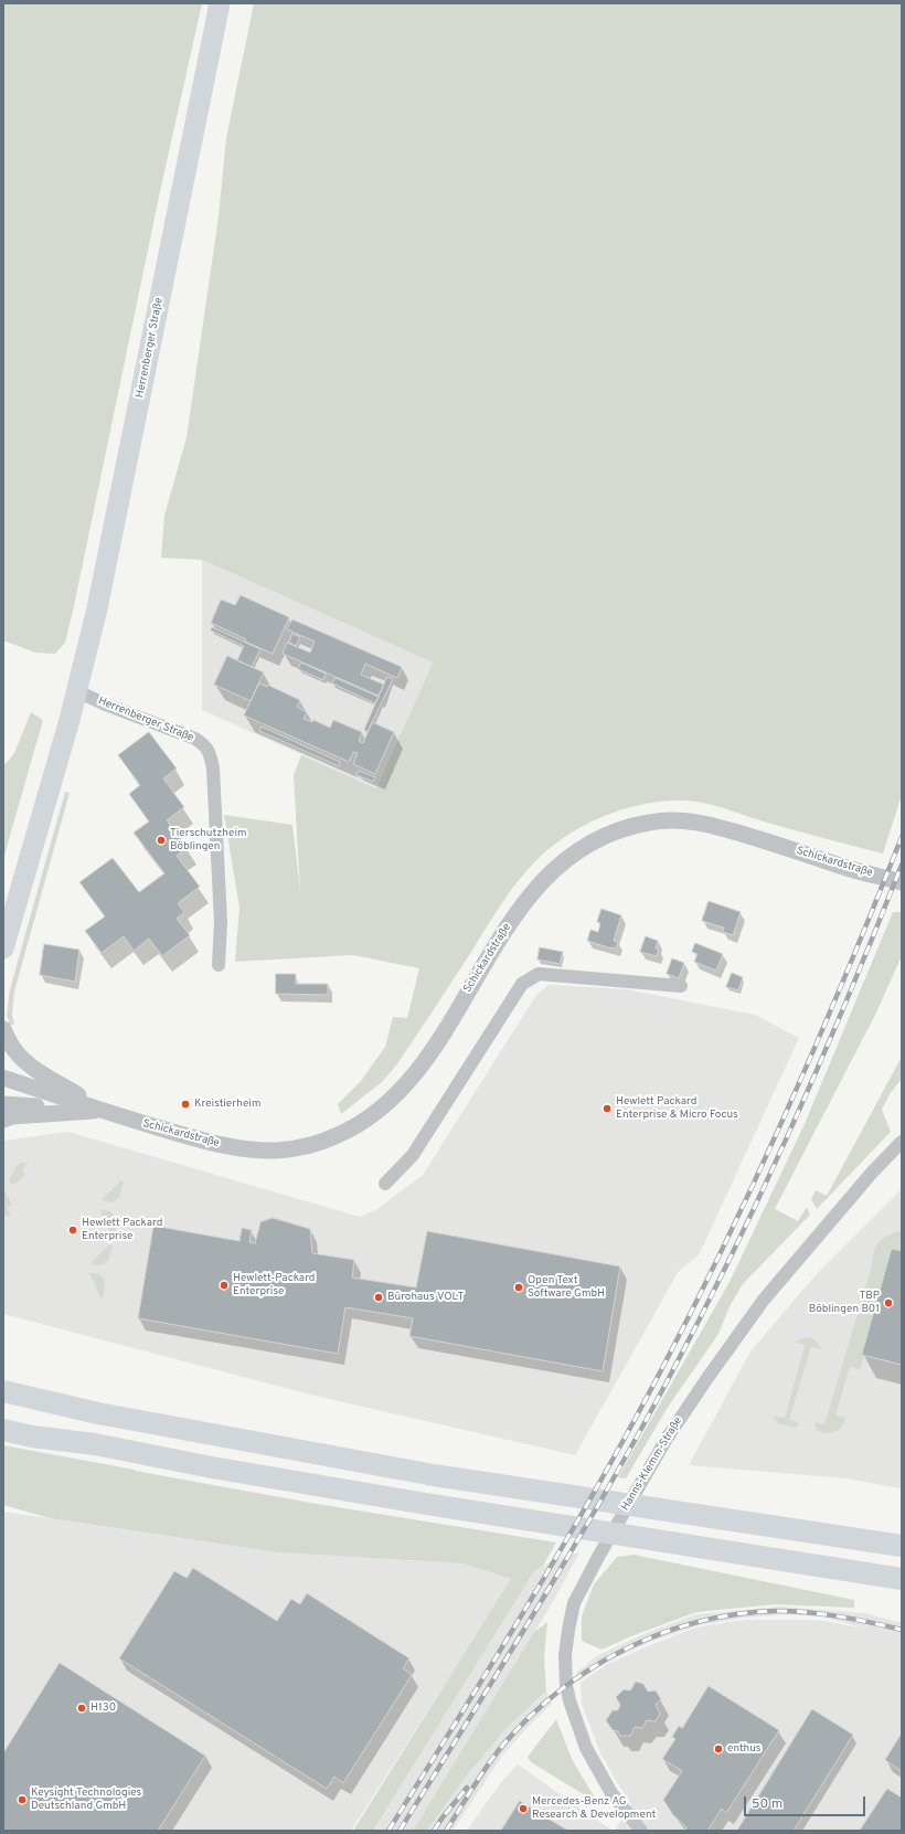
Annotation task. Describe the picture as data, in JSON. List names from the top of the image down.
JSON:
{
  "streets": {
    "main road": ["Herrenberger Straße"],
    "street": ["Schickardstraße", "Hanns-Klemm-Straße"]
  },
  "places": [
    "Tierschutzheim Böblingen",
    "Kreistierheim",
    "Hewlett Packard Enterprise & Micro Focus",
    "Hewlett Packard Enterprise",
    "Hewlett-Packard Enterprise",
    "Open Text Software GmbH",
    "Bürohaus VOLT",
    "TBP Böblingen B01",
    "H130",
    "enthus",
    "Keysight Technologies Deutschland GmbH",
    "Mercedes-Benz AG Research & Development"
  ],
  "scale_bar": "50 m"
}
